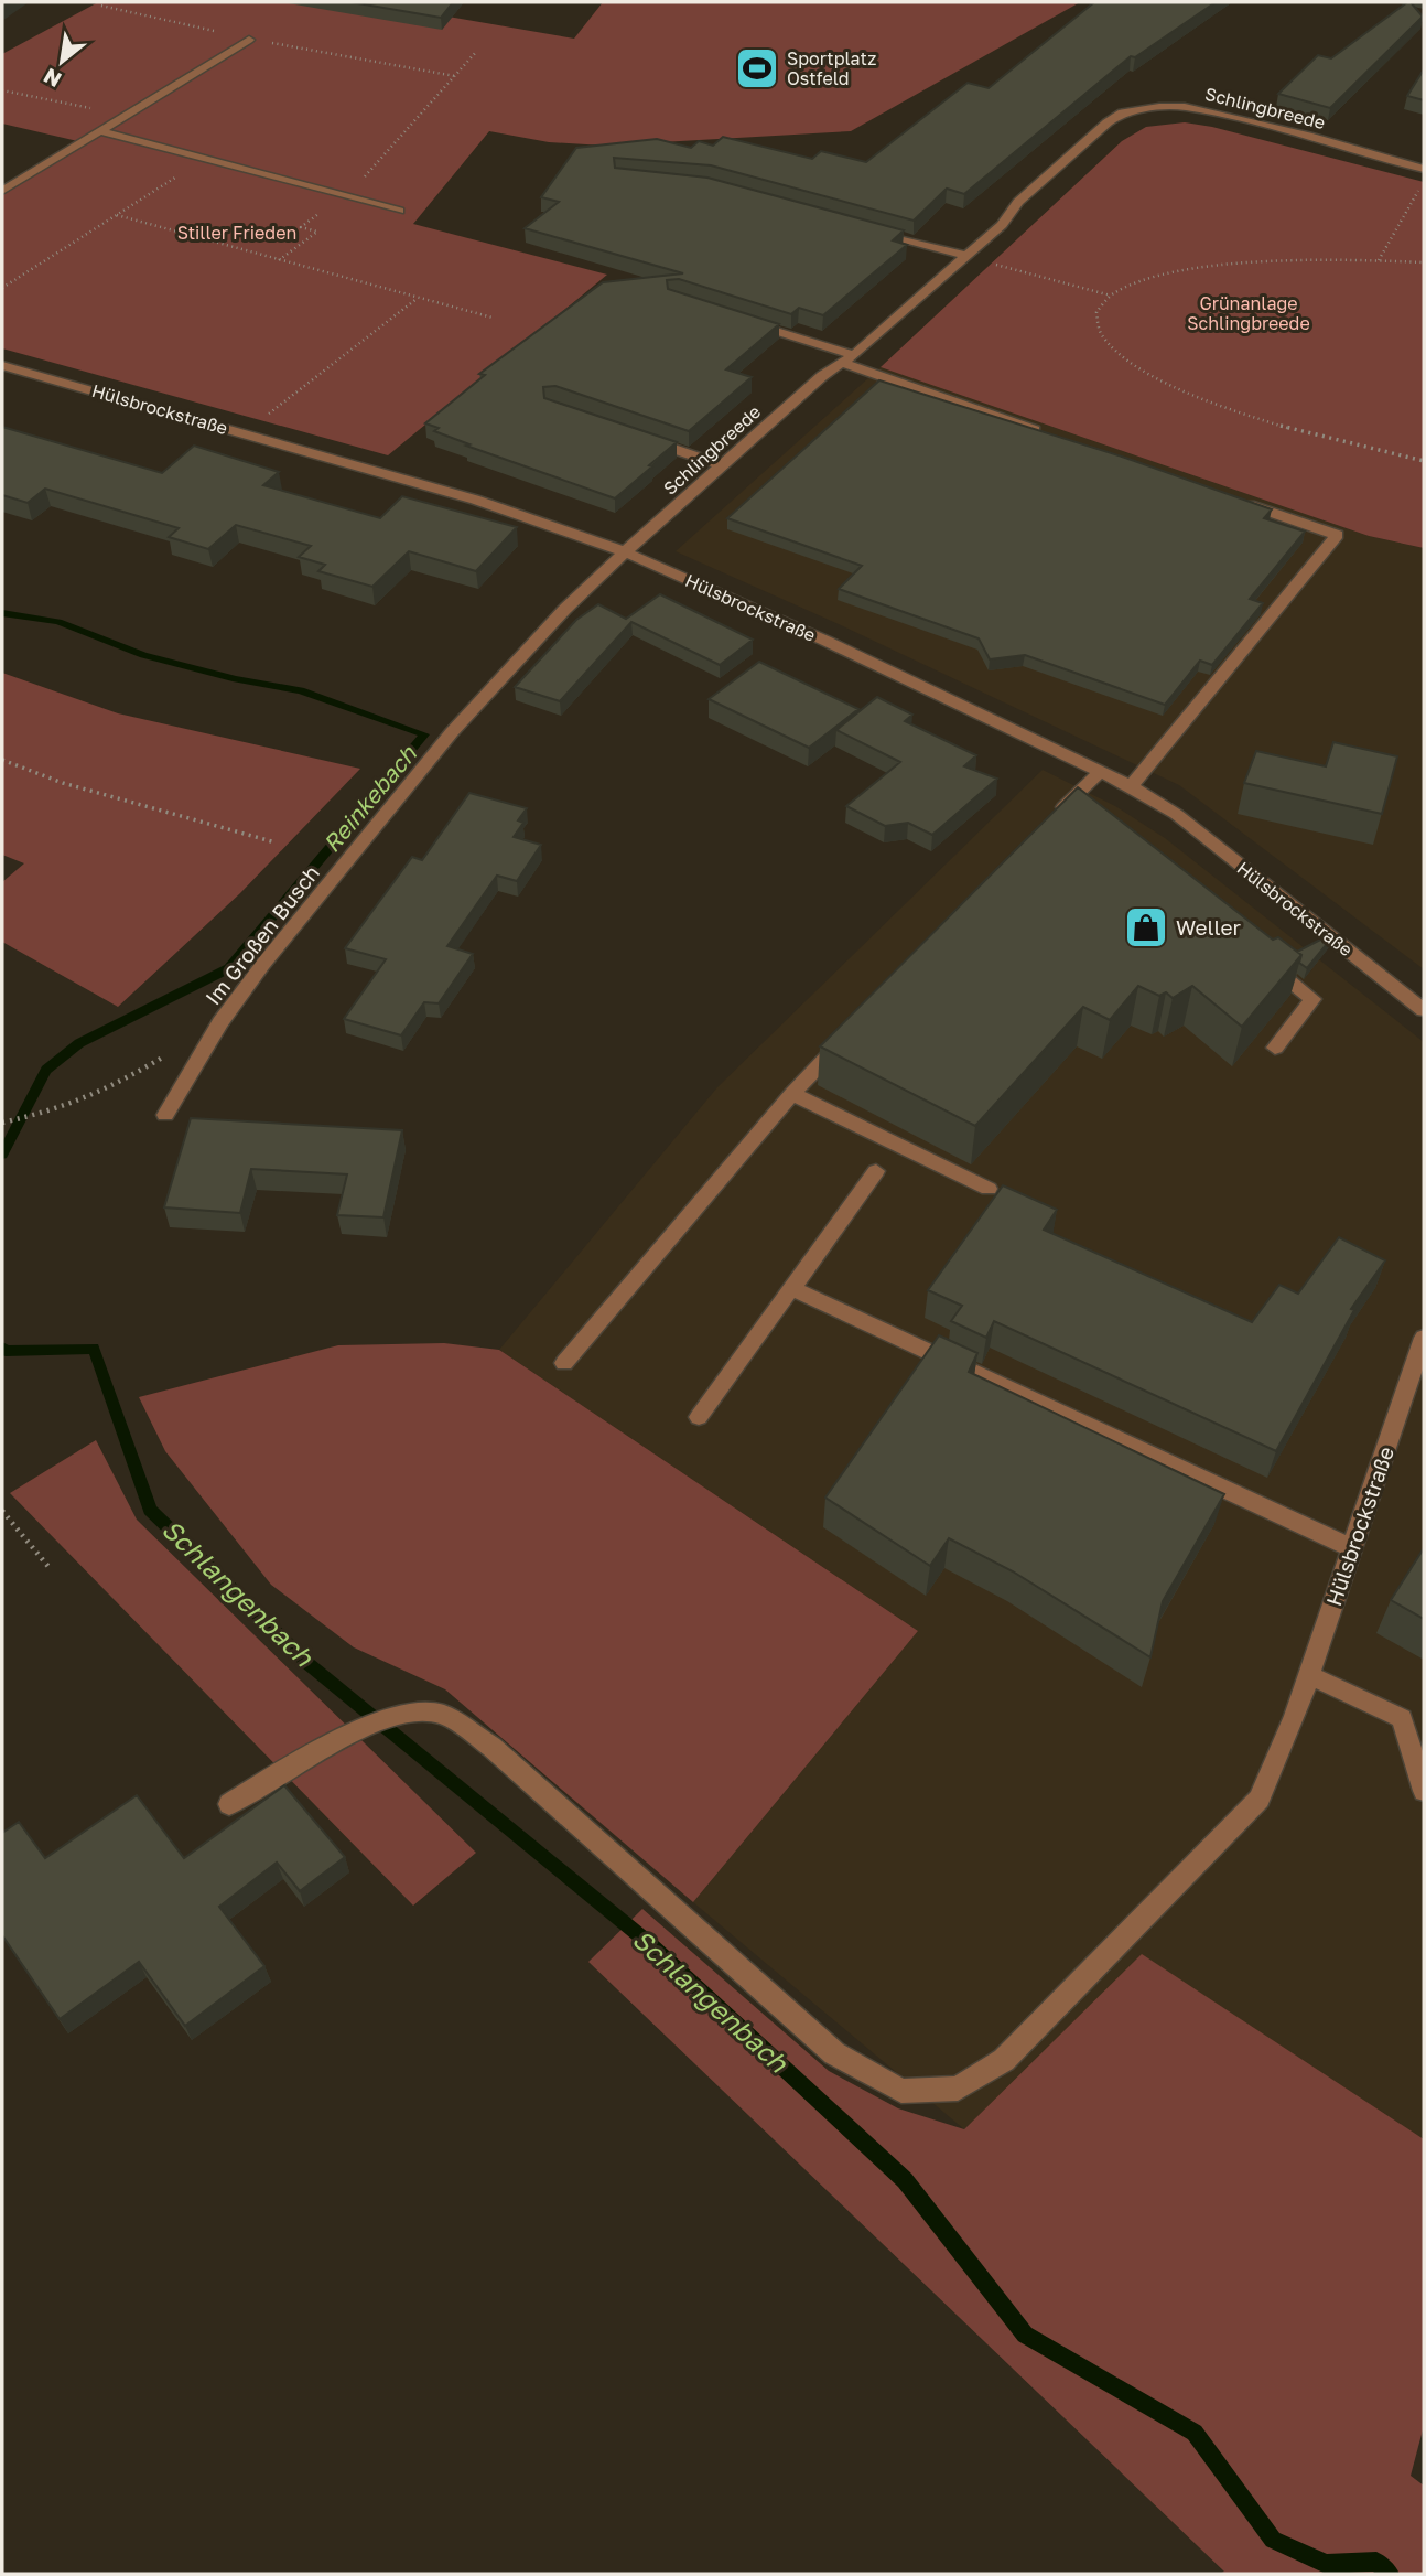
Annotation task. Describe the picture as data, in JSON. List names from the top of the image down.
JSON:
{
  "streets": {
    "street": ["Schlingbreede", "Hülsbrockstraße", "Im Großen Busch"]
  },
  "crossings": [
    ["Schlingbreede", "Hülsbrockstraße"],
    ["Schlingbreede", "Im Großen Busch"],
    ["Hülsbrockstraße", "Im Großen Busch"]
  ],
  "water": ["Reinkebach", "Schlangenbach"],
  "parks": ["Stiller Frieden", "Grünanlage Schlingbreede"],
  "places": {
    "sports": ["Sportplatz Ostfeld"],
    "shop": ["Weller"]
  },
  "north": "bottom left"
}
